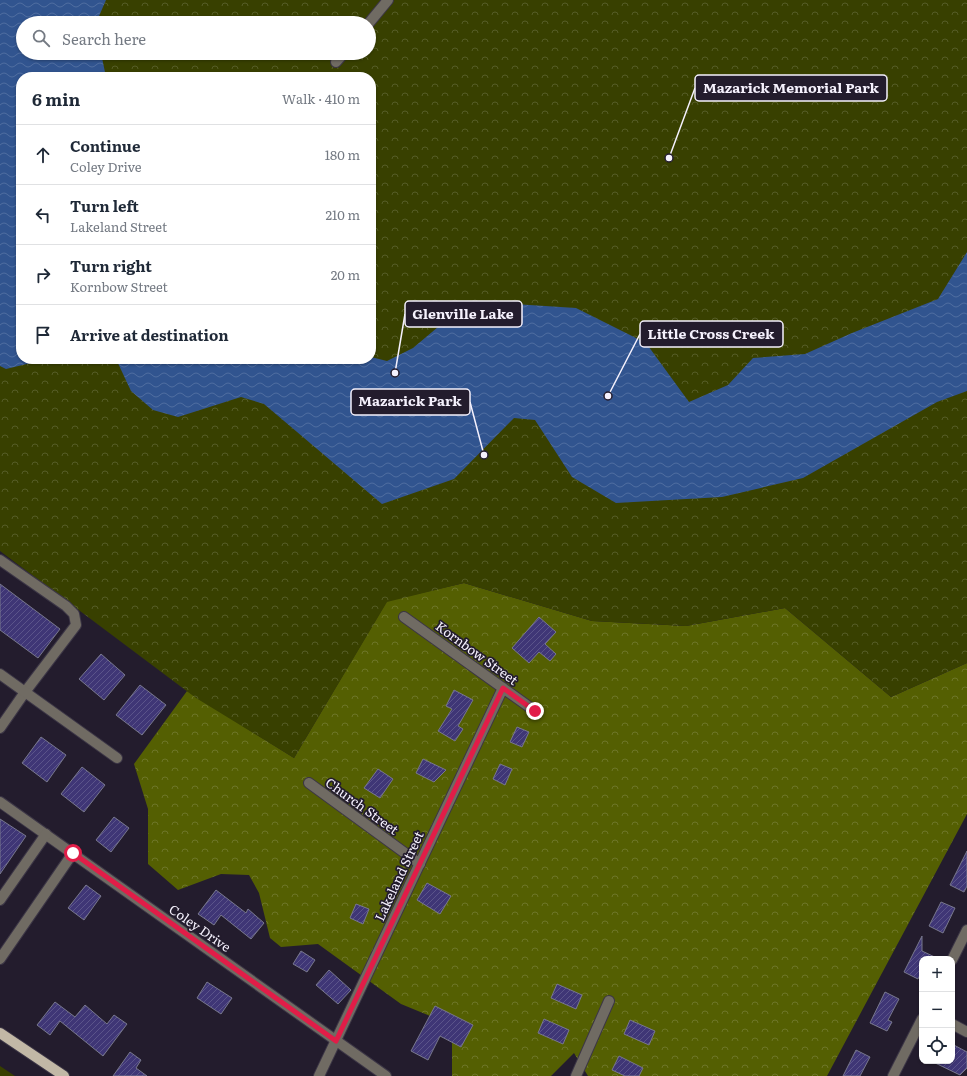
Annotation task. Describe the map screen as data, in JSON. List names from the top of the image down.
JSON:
{
  "streets": {
    "street": [
      "Kornbow Street",
      "Church Street",
      "Lakeland Street",
      "Coley Drive"
    ]
  },
  "crossings": [
    ["Kornbow Street", "Lakeland Street"],
    ["Church Street", "Lakeland Street"],
    ["Lakeland Street", "Coley Drive"]
  ],
  "places": [
    "Mazarick Memorial Park",
    "Glenville Lake",
    "Little Cross Creek",
    "Mazarick Park"
  ],
  "page": {
    "search": "Search here",
    "heading": ["6 min", "Walk · 410 m"],
    "list": [
      ["Continue", "Coley Drive", "180 m"],
      ["Turn left", "Lakeland Street", "210 m"],
      ["Turn right", "Kornbow Street", "20 m"],
      "Arrive at destination"
    ],
    "map_buttons": ["+", "−"]
  }
}
